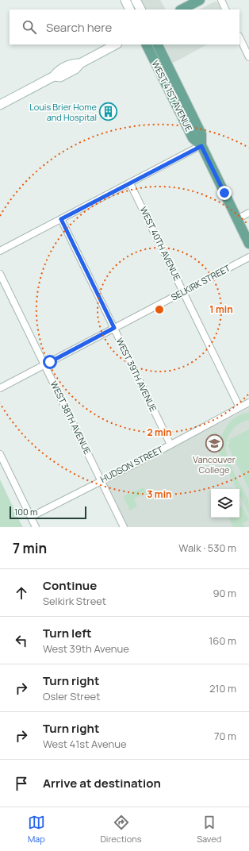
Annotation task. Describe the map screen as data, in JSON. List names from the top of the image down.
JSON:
{
  "streets": {
    "main road": ["WEST 41ST AVENUE"],
    "street": [
      "WEST 40TH AVENUE",
      "SELKIRK STREET",
      "WEST 39TH AVENUE",
      "WEST 38TH AVENUE",
      "HUDSON STREET"
    ]
  },
  "crossings": [
    ["WEST 40TH AVENUE", "SELKIRK STREET"],
    ["WEST 40TH AVENUE", "HUDSON STREET"],
    ["SELKIRK STREET", "WEST 39TH AVENUE"],
    ["SELKIRK STREET", "WEST 38TH AVENUE"],
    ["WEST 39TH AVENUE", "HUDSON STREET"],
    ["WEST 38TH AVENUE", "HUDSON STREET"]
  ],
  "places": {
    "building": ["Louis Brier Home and Hospital"],
    "school or university": ["Vancouver College"]
  },
  "scale_bar": "100 m",
  "page": {
    "search": "Search here",
    "scale": "100 m",
    "heading": ["7 min", "Walk · 530 m"],
    "list": [
      ["Continue", "Selkirk Street", "90 m"],
      ["Turn left", "West 39th Avenue", "160 m"],
      ["Turn right", "Osler Street", "210 m"],
      ["Turn right", "West 41st Avenue", "70 m"],
      "Arrive at destination"
    ],
    "nav": ["Map", "Directions", "Saved"]
  },
  "rings": ["1 min", "2 min", "3 min"]
}
